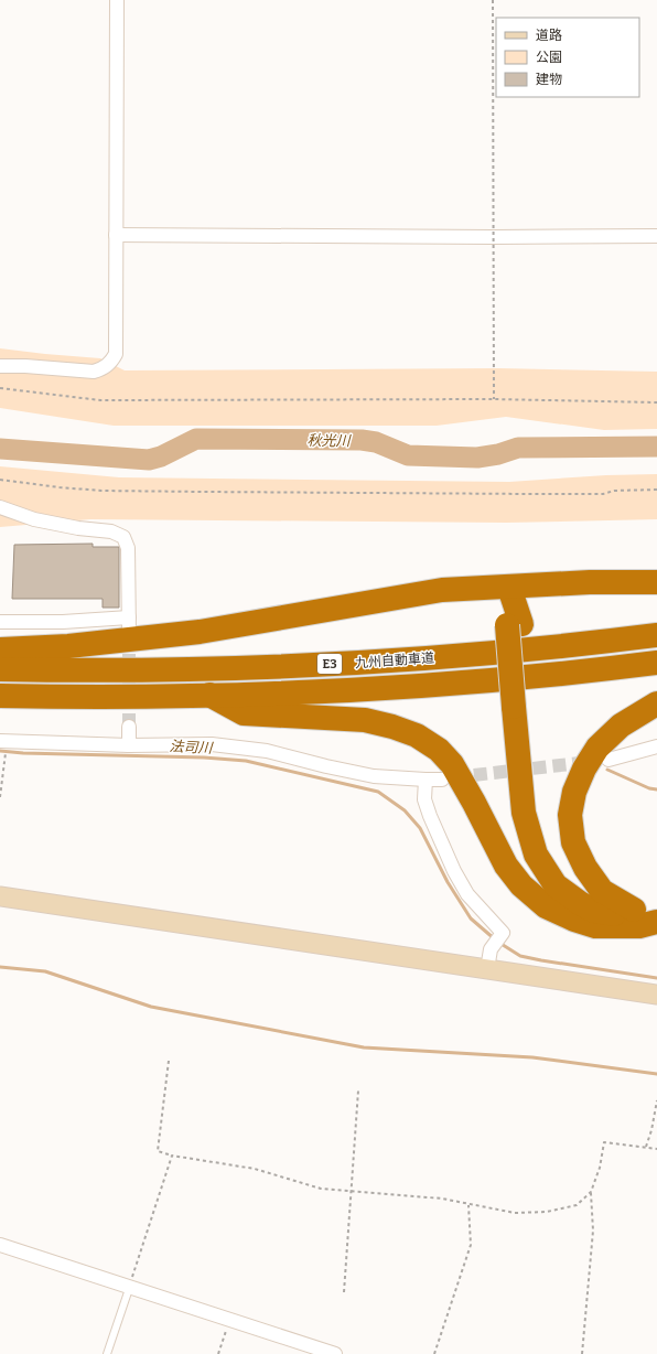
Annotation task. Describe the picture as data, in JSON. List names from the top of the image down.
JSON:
{
  "streets": {
    "highway": ["九州自動車道", "E3"]
  },
  "water": ["秋光川", "法司川"],
  "legend": ["道路", "公園", "建物"]
}
